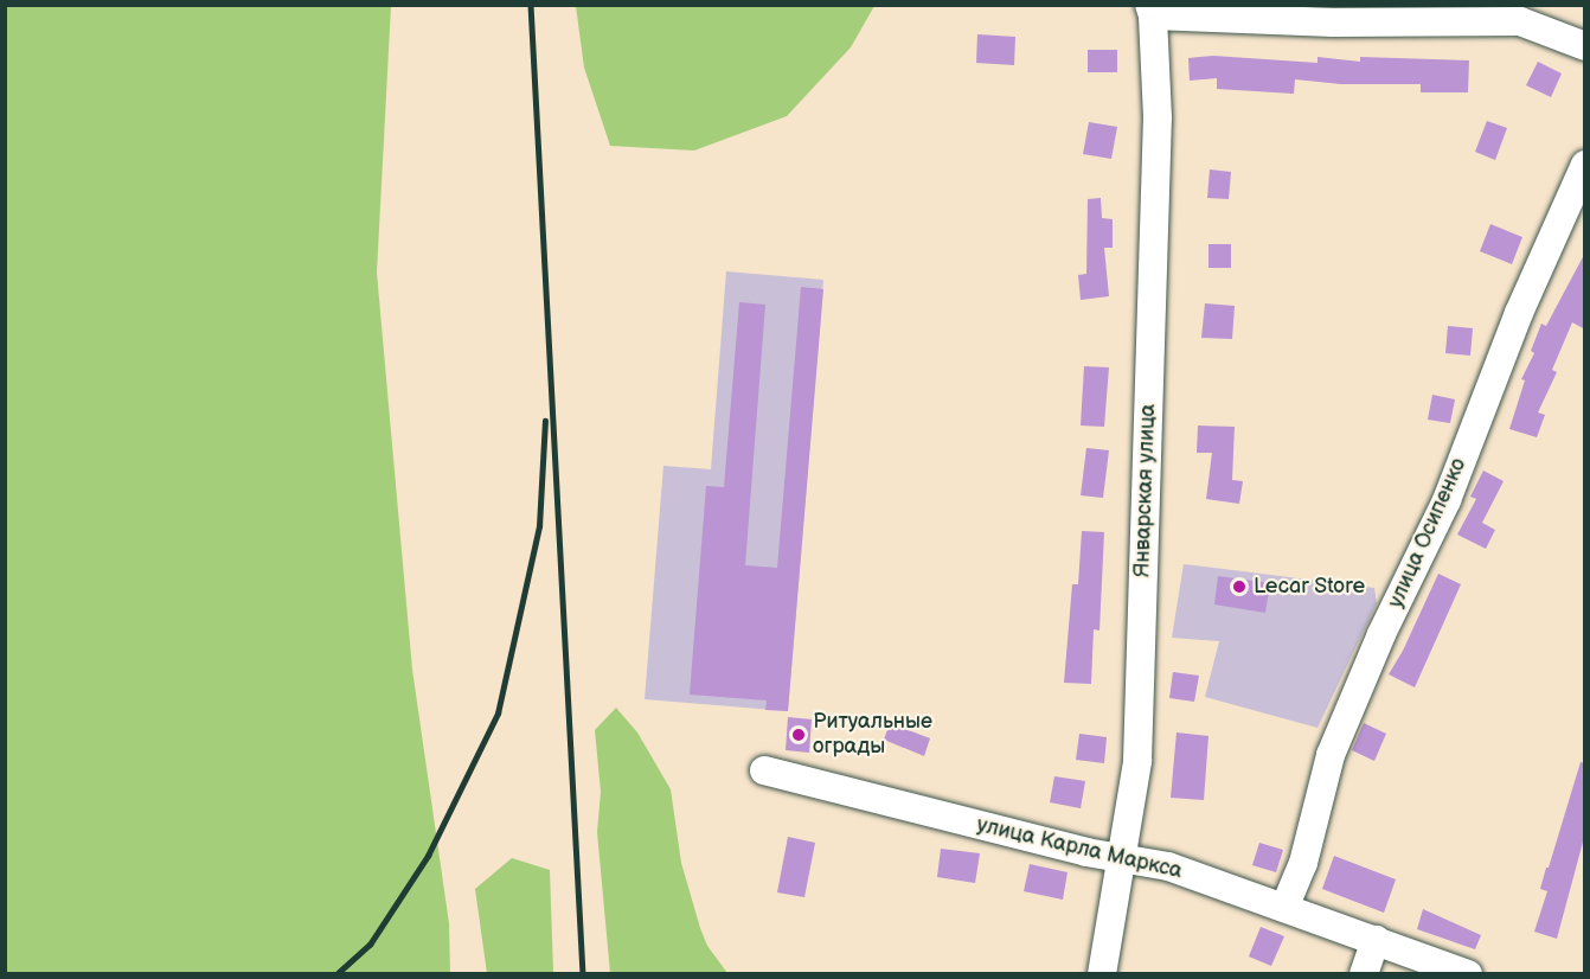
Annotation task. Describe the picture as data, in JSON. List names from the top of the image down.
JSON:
{
  "streets": {
    "street": ["Январская улица", "улица Осипенко", "улица Карла Маркса"]
  },
  "crossings": [
    ["Январская улица", "улица Карла Маркса"],
    ["улица Осипенко", "улица Карла Маркса"]
  ],
  "places": ["Lecar Store", "Ритуальные ограды"]
}
